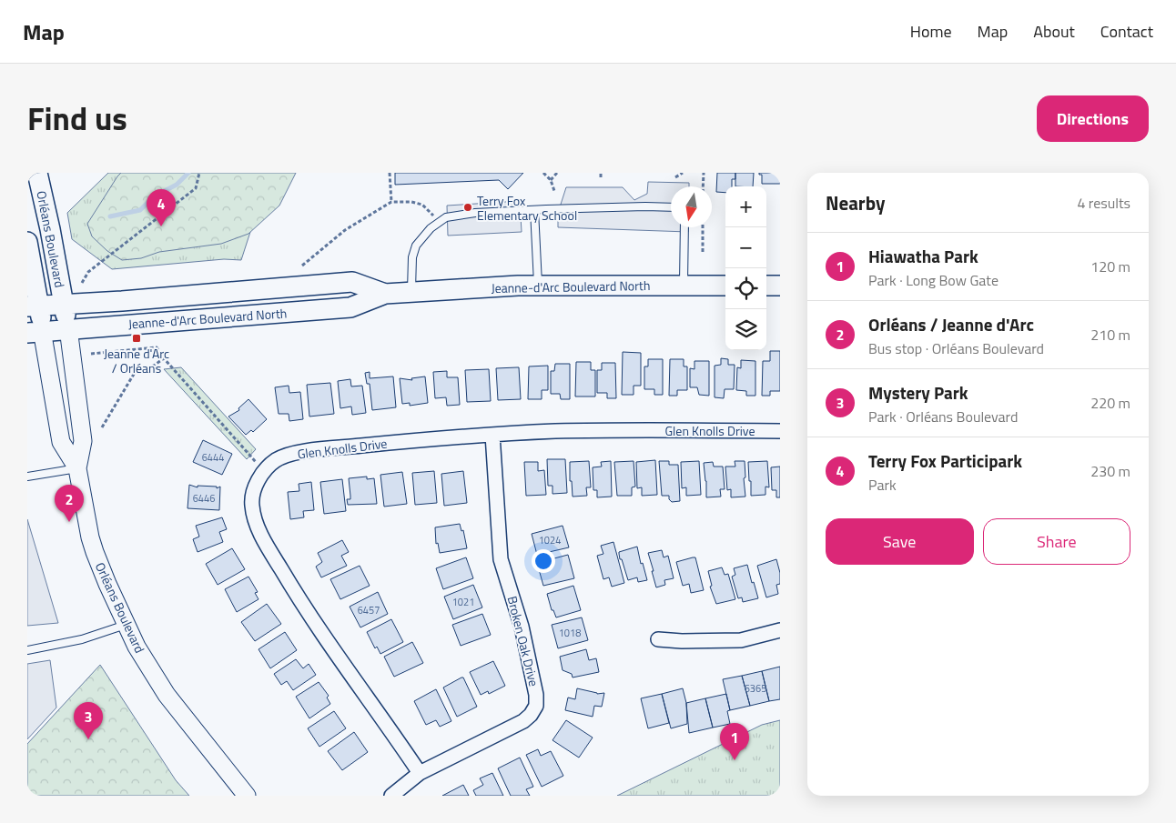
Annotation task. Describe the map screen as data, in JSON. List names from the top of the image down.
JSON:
{
  "streets": {
    "main road": ["Orléans Boulevard", "Jeanne-d'Arc Boulevard North"],
    "street": ["Glen Knolls Drive", "Broken Oak Drive"]
  },
  "crossings": [
    ["Orléans Boulevard", "Jeanne-d'Arc Boulevard North"],
    ["Glen Knolls Drive", "Broken Oak Drive"]
  ],
  "places": {
    "other": ["Terry Fox Elementary School"],
    "transit": ["Jeanne d'Arc / Orléans"]
  },
  "house_numbers": [
    "6444",
    "6446",
    "1024",
    "1021",
    "6457",
    "1018",
    "6365"
  ],
  "north": "bottom",
  "page": {
    "header": "Map",
    "nav": [
      "Home",
      "Map",
      "About",
      "Contact"
    ],
    "title": "Find us",
    "buttons": [
      "Directions",
      ["Save", "Share"]
    ],
    "heading": ["Nearby", "4 results"],
    "map_buttons": ["+", "−"],
    "pins": [
      "4",
      "2",
      "3",
      "1"
    ],
    "list": [
      {
        "mark": "1",
        "name": "Hiawatha Park",
        "note": "Park · Long Bow Gate",
        "value": "120 m"
      },
      {
        "mark": "2",
        "name": "Orléans / Jeanne d'Arc",
        "note": "Bus stop · Orléans Boulevard",
        "value": "210 m"
      },
      {
        "mark": "3",
        "name": "Mystery Park",
        "note": "Park · Orléans Boulevard",
        "value": "220 m"
      },
      {
        "mark": "4",
        "name": "Terry Fox Participark",
        "note": "Park",
        "value": "230 m"
      }
    ]
  }
}
